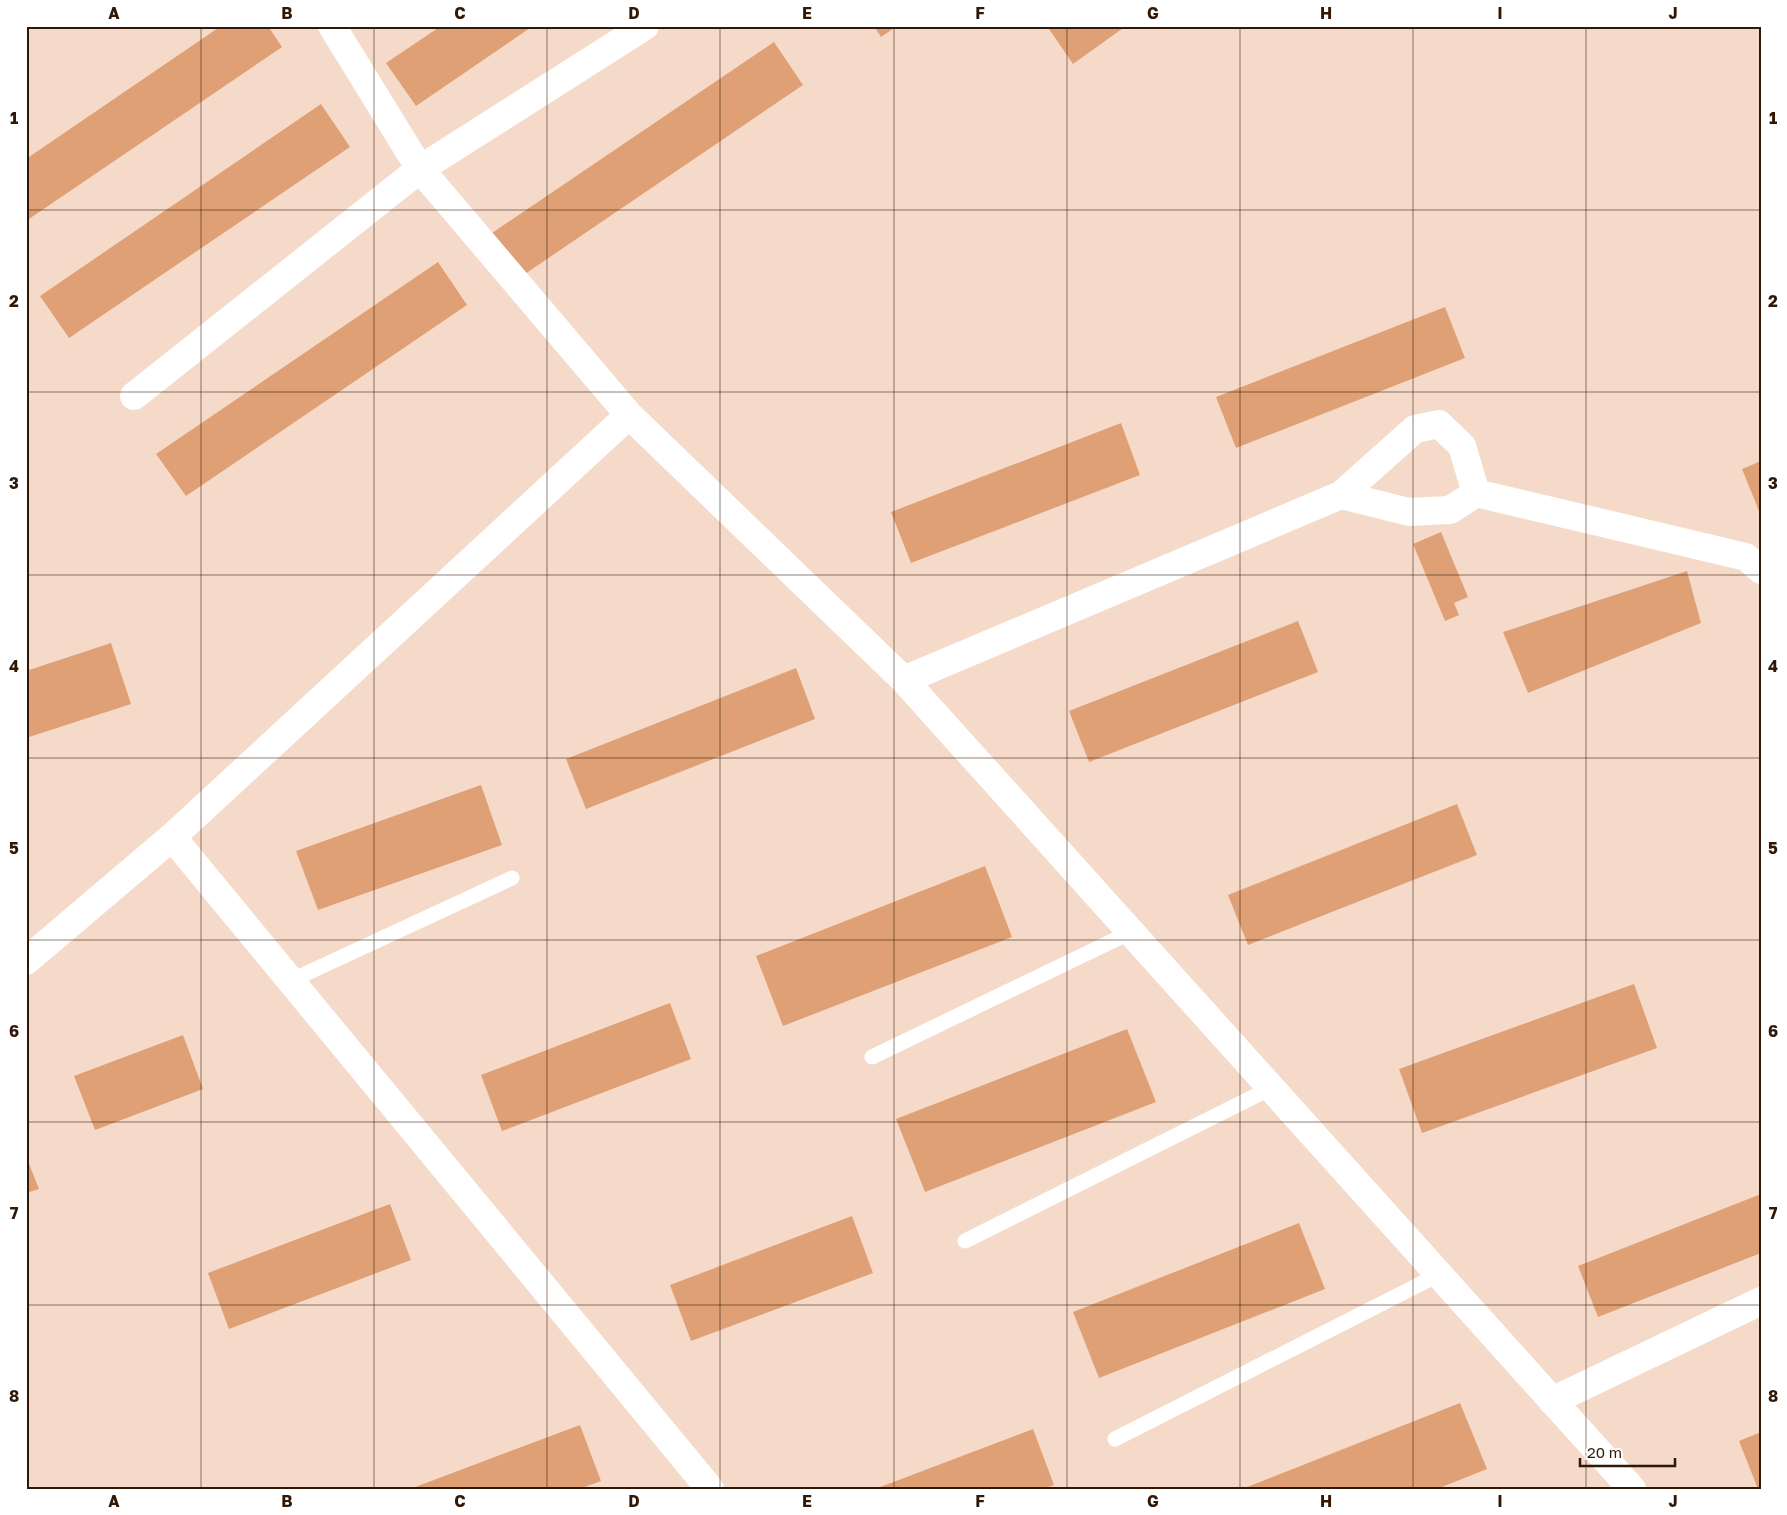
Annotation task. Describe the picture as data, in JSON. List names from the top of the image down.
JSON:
{
  "scale_bar": "20 m",
  "grid": {
    "columns": [
      "A",
      "B",
      "C",
      "D",
      "E",
      "F",
      "G",
      "H",
      "I",
      "J"
    ],
    "rows": [
      "1",
      "2",
      "3",
      "4",
      "5",
      "6",
      "7",
      "8"
    ]
  }
}
